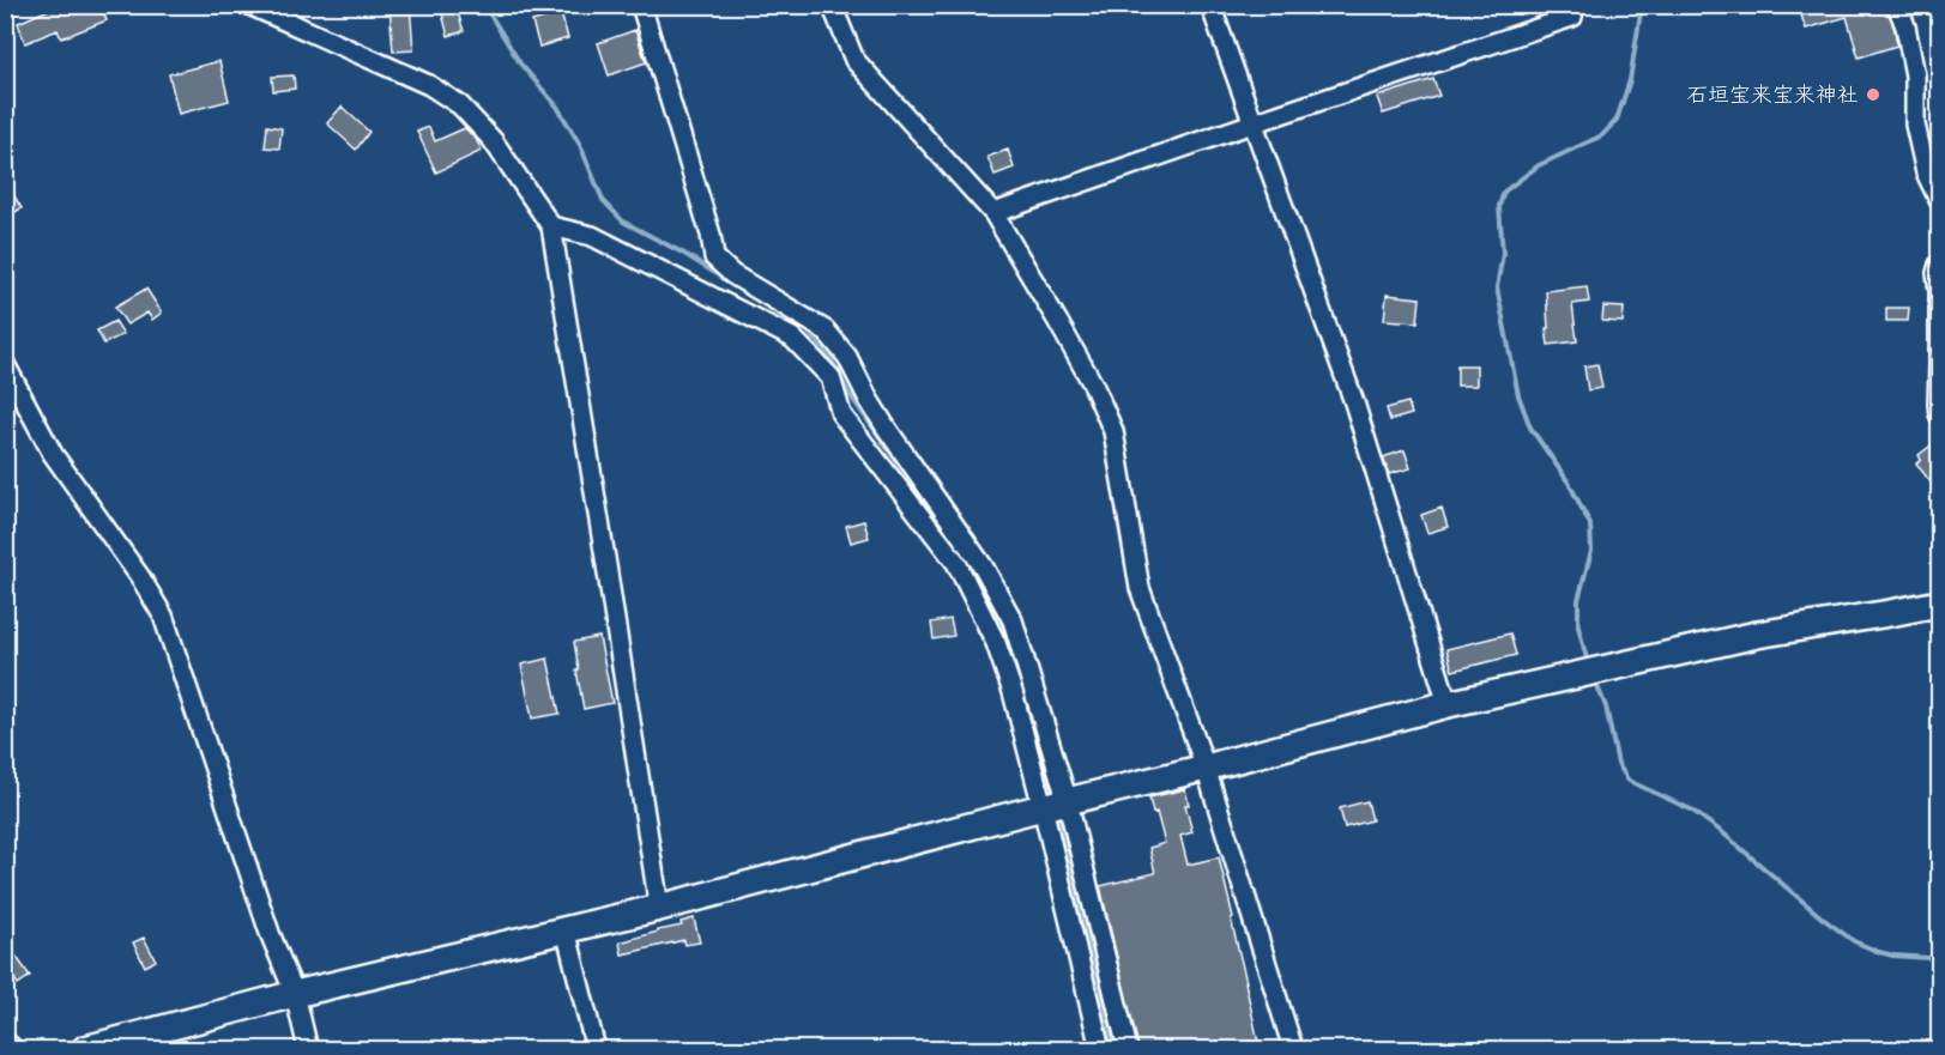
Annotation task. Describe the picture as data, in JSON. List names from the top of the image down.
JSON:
{
  "places": ["石垣宝来宝来神社"]
}
